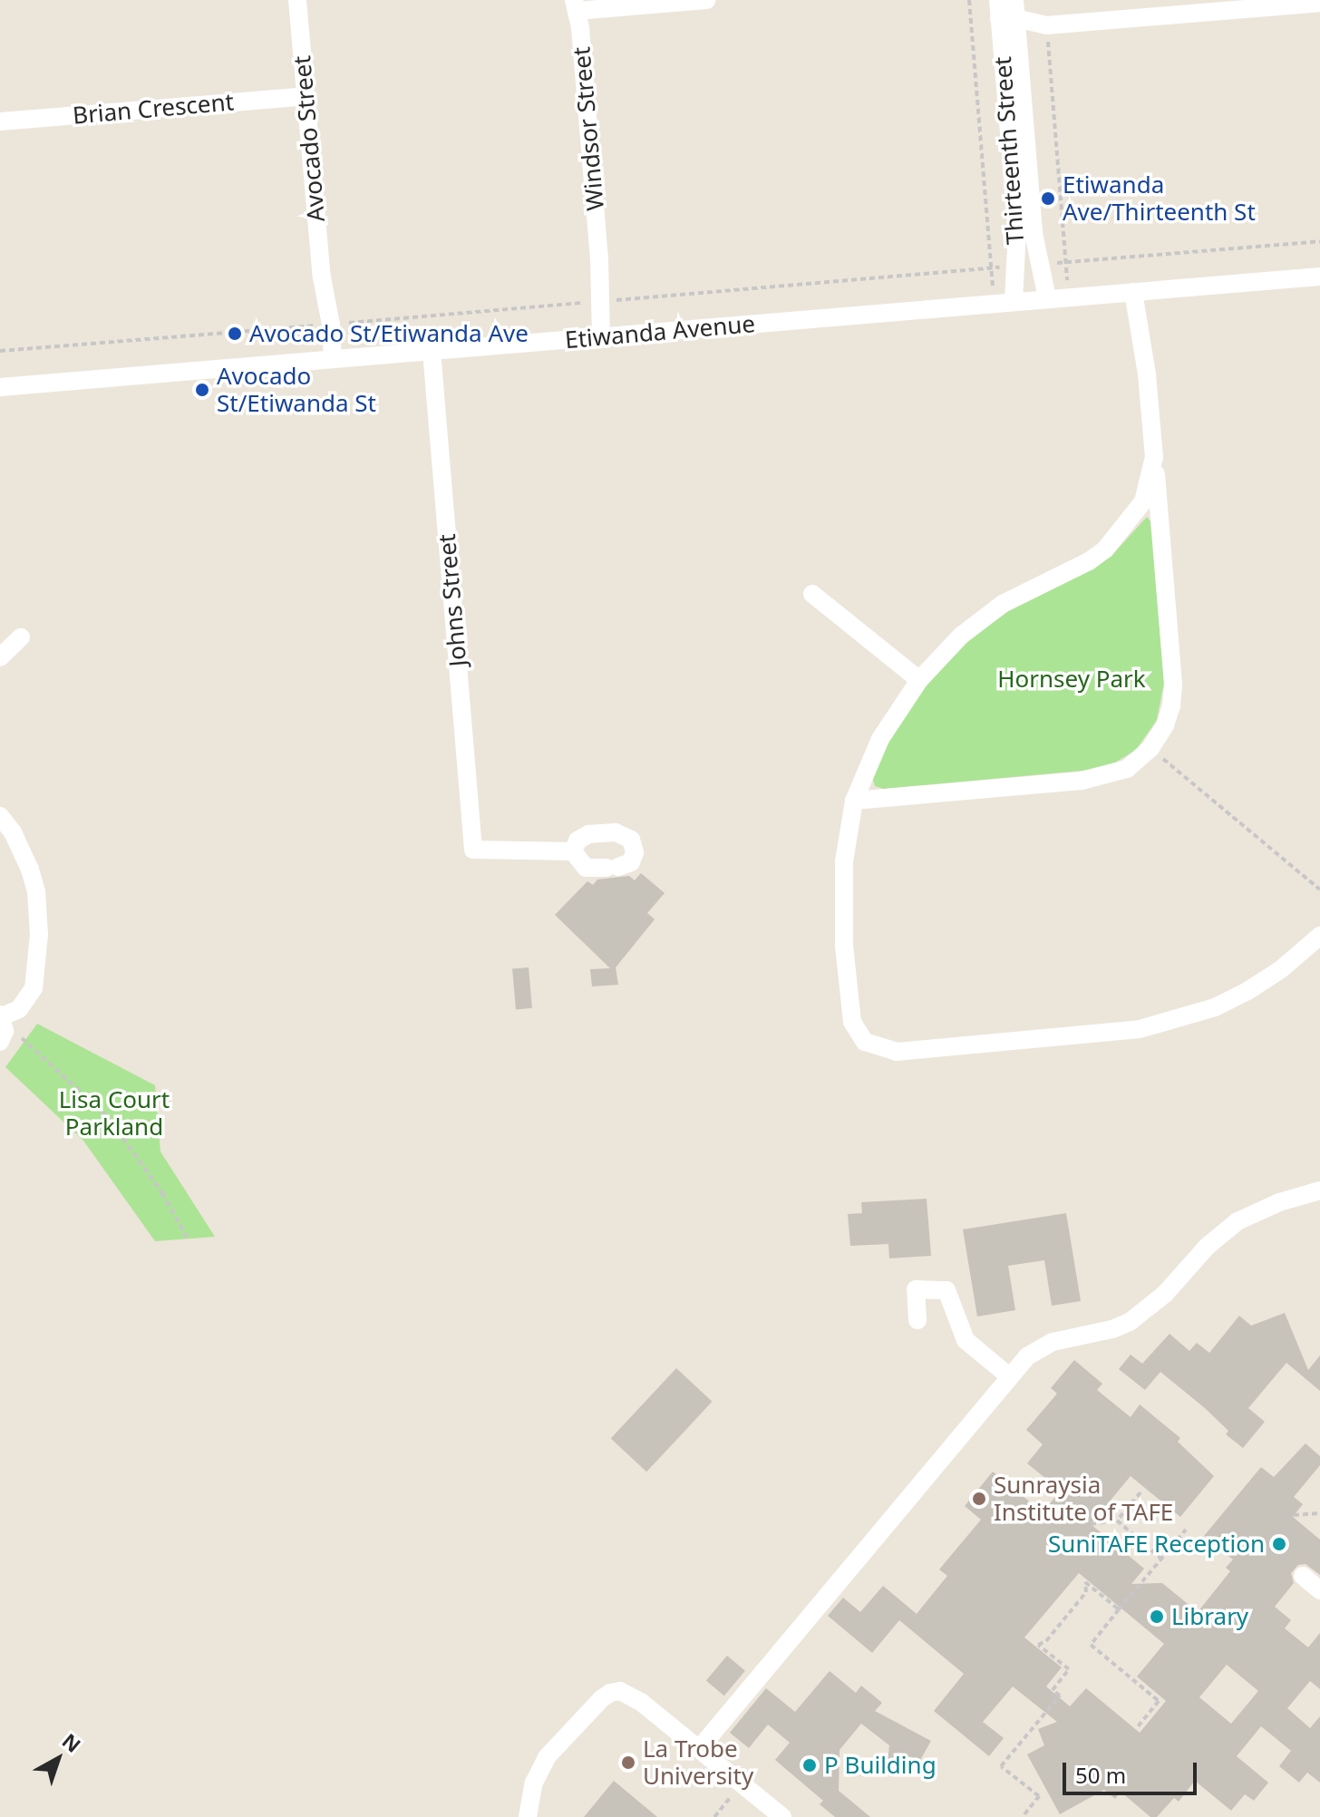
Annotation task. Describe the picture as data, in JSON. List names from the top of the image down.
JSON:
{
  "streets": {
    "street": [
      "Brian Crescent",
      "Windsor Street",
      "Avocado Street",
      "Thirteenth Street",
      "Etiwanda Avenue",
      "Johns Street"
    ]
  },
  "crossings": [
    ["Brian Crescent", "Avocado Street"],
    ["Windsor Street", "Etiwanda Avenue"],
    ["Avocado Street", "Etiwanda Avenue"],
    ["Thirteenth Street", "Etiwanda Avenue"],
    ["Etiwanda Avenue", "Johns Street"]
  ],
  "parks": ["Hornsey Park", "Lisa Court Parkland"],
  "places": [
    "Etiwanda Ave/Thirteenth St",
    "Avocado St/Etiwanda Ave",
    "Avocado St/Etiwanda St",
    "Sunraysia Institute of TAFE",
    "SuniTAFE Reception",
    "Library",
    "La Trobe University",
    "P Building"
  ],
  "scale_bar": "50 m",
  "north": "top right"
}
